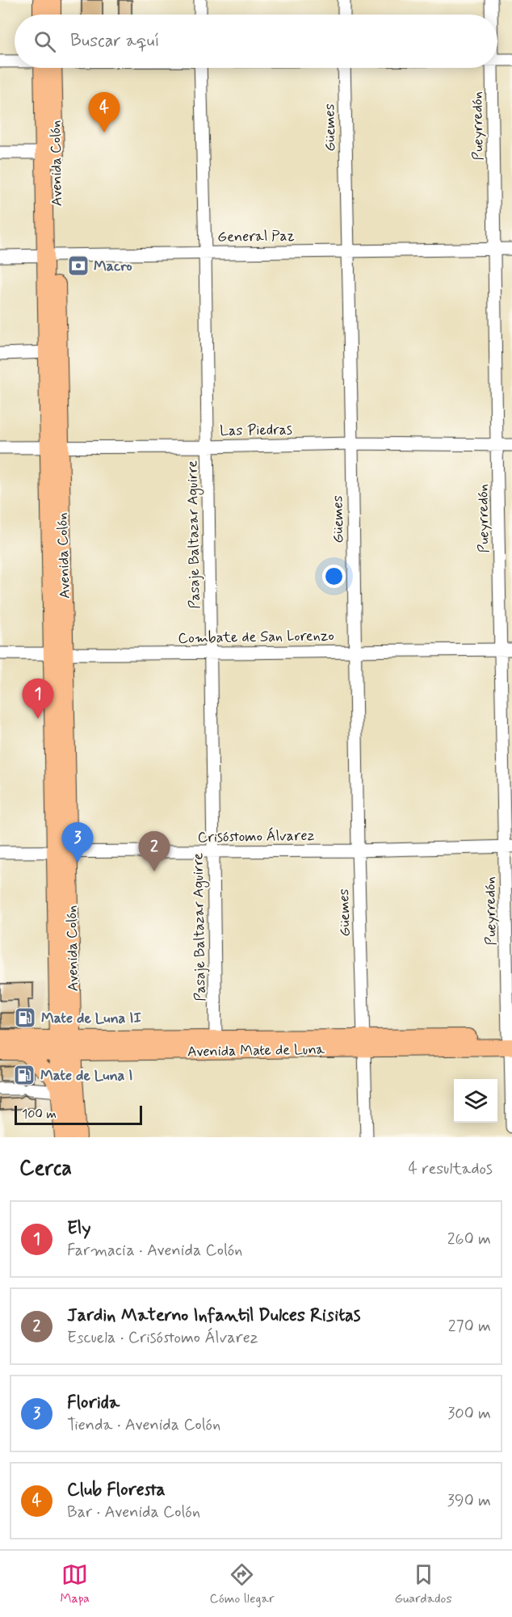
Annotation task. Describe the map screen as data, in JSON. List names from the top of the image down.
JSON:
{
  "streets": {
    "main road": ["Avenida Colón", "Avenida Mate de Luna"],
    "street": [
      "Pueyrredón",
      "Güemes",
      "General Paz",
      "Las Piedras",
      "Pasaje Baltazar Aguirre",
      "Combate de San Lorenzo",
      "Crisóstomo Álvarez"
    ]
  },
  "crossings": [
    ["Pueyrredón", "General Paz"],
    ["Pueyrredón", "Las Piedras"],
    ["Pueyrredón", "Combate de San Lorenzo"],
    ["Pueyrredón", "Crisóstomo Álvarez"],
    ["Pueyrredón", "Avenida Mate de Luna"],
    ["Güemes", "General Paz"],
    ["Güemes", "Las Piedras"],
    ["Güemes", "Combate de San Lorenzo"],
    ["Güemes", "Crisóstomo Álvarez"],
    ["Güemes", "Avenida Mate de Luna"],
    ["Avenida Colón", "General Paz"],
    ["Avenida Colón", "Las Piedras"],
    ["Avenida Colón", "Combate de San Lorenzo"],
    ["Avenida Colón", "Crisóstomo Álvarez"],
    ["Avenida Colón", "Avenida Mate de Luna"],
    ["General Paz", "Pasaje Baltazar Aguirre"],
    ["Las Piedras", "Pasaje Baltazar Aguirre"],
    ["Pasaje Baltazar Aguirre", "Combate de San Lorenzo"],
    ["Pasaje Baltazar Aguirre", "Crisóstomo Álvarez"],
    ["Pasaje Baltazar Aguirre", "Avenida Mate de Luna"]
  ],
  "places": {
    "bank": ["Macro"],
    "fuel station": ["Mate de Luna II", "Mate de Luna I"]
  },
  "scale_bar": "100 m",
  "page": {
    "search": "Buscar aquí",
    "pins": [
      "4",
      "1",
      "3",
      "2"
    ],
    "scale": "100 m",
    "heading": ["Cerca", "4 resultados"],
    "list": [
      {
        "mark": "1",
        "name": "Ely",
        "note": "Farmacia · Avenida Colón",
        "value": "260 m"
      },
      {
        "mark": "2",
        "name": "Jardin Materno Infantil Dulces Risitas",
        "note": "Escuela · Crisóstomo Álvarez",
        "value": "270 m"
      },
      {
        "mark": "3",
        "name": "Florida",
        "note": "Tienda · Avenida Colón",
        "value": "300 m"
      },
      {
        "mark": "4",
        "name": "Club Floresta",
        "note": "Bar · Avenida Colón",
        "value": "390 m"
      }
    ],
    "nav": ["Mapa", "Cómo llegar", "Guardados"]
  }
}
